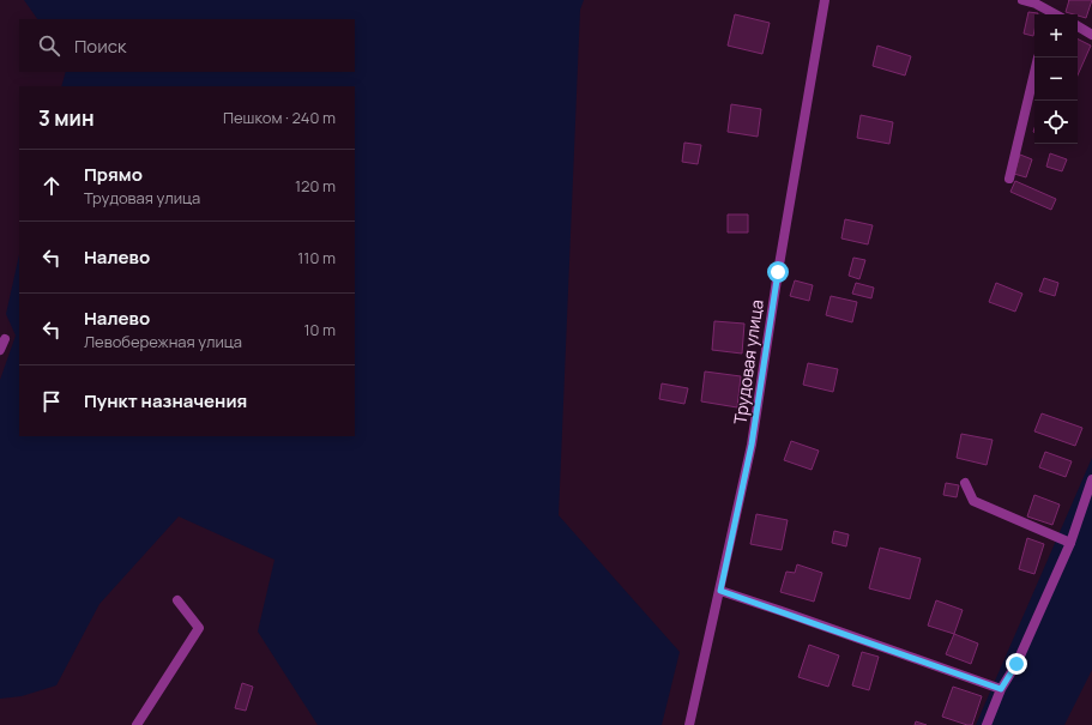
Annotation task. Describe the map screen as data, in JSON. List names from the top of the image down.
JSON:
{
  "streets": {
    "street": ["Трудовая улица"]
  },
  "page": {
    "map_buttons": ["+", "−"],
    "search": "Поиск",
    "heading": ["3 мин", "Пешком · 240 m"],
    "list": [
      ["Прямо", "Трудовая улица", "120 m"],
      ["Налево", "110 m"],
      ["Налево", "Левобережная улица", "10 m"],
      "Пункт назначения"
    ]
  }
}
